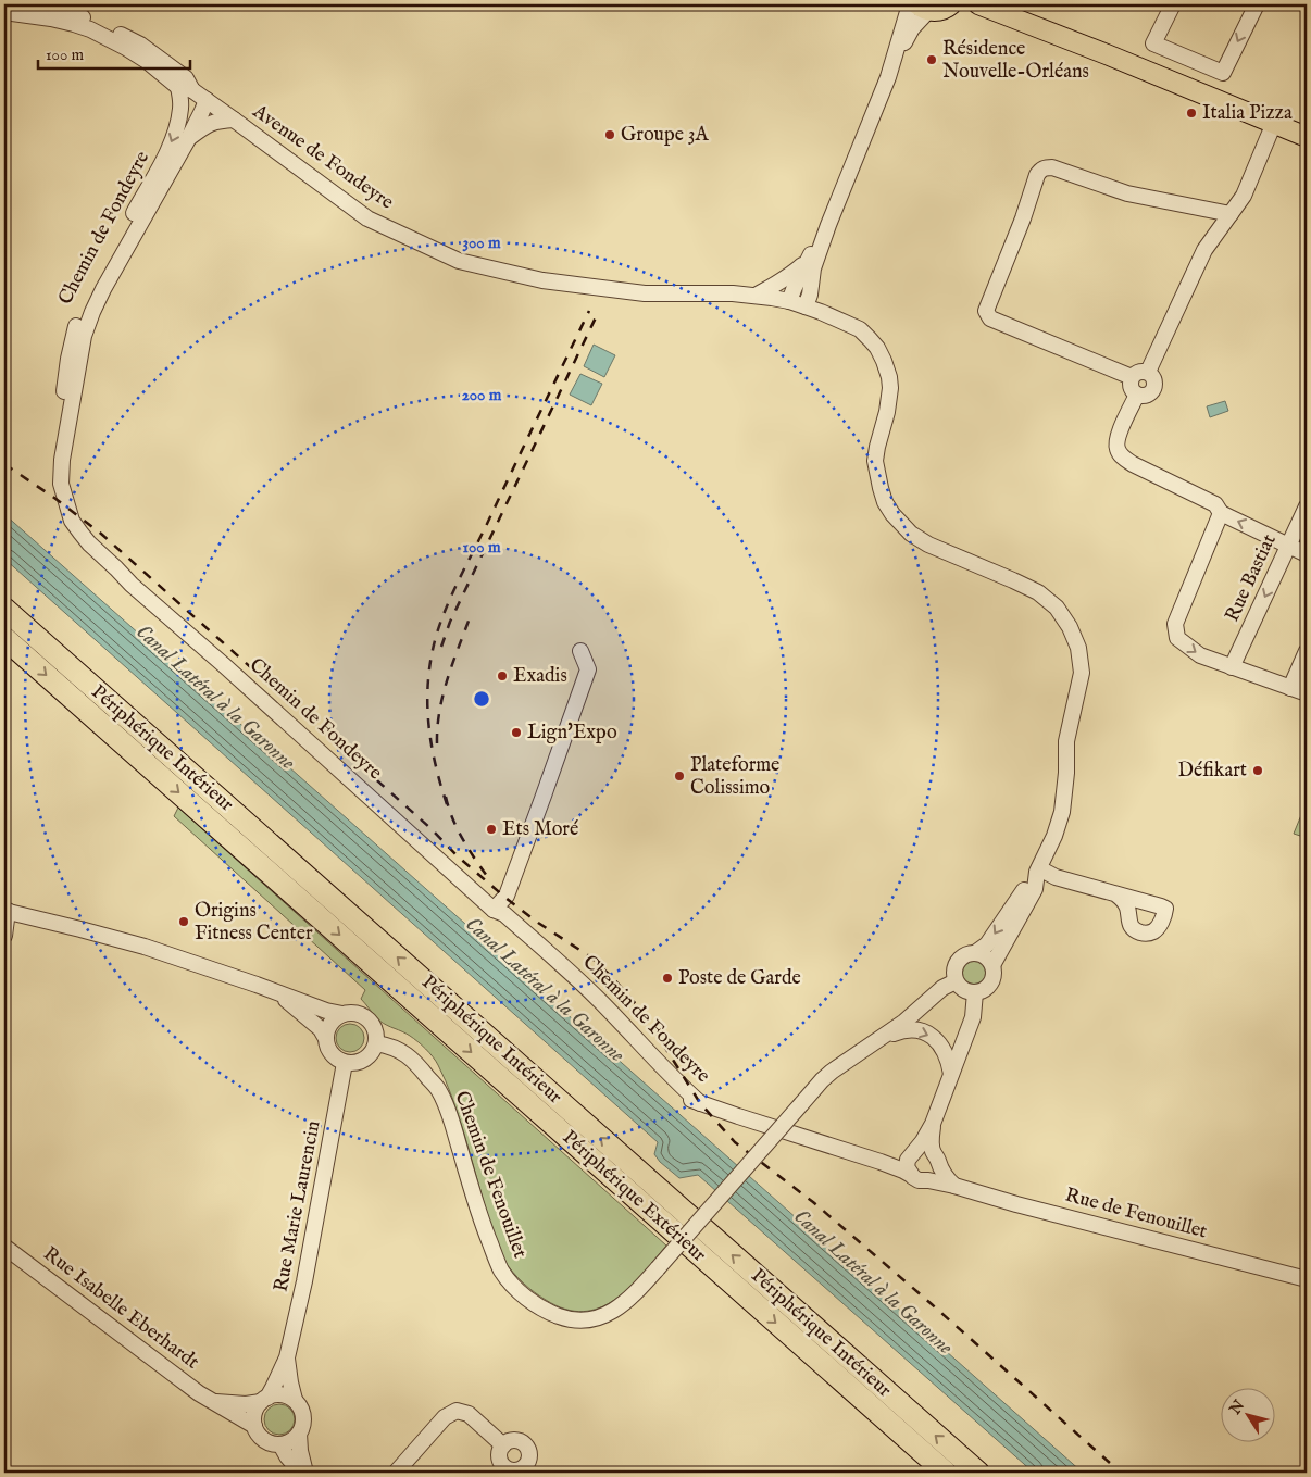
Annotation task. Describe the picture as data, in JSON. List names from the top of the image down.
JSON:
{
  "streets": {
    "highway": ["Périphérique Intérieur", "Périphérique Extérieur"],
    "street": [
      "Avenue de Fondeyre",
      "Chemin de Fondeyre",
      "Rue Bastiat",
      "Chemin de Fenouillet",
      "Rue Marie Laurencin",
      "Rue de Fenouillet",
      "Rue Isabelle Eberhardt"
    ]
  },
  "crossings": [
    ["Avenue de Fondeyre", "Chemin de Fondeyre"],
    ["Chemin de Fondeyre", "Rue de Fenouillet"],
    ["Chemin de Fenouillet", "Rue Marie Laurencin"],
    ["Rue Marie Laurencin", "Rue Isabelle Eberhardt"]
  ],
  "one_way": ["Périphérique Intérieur", "Périphérique Extérieur"],
  "water": ["Canal Latéral à la Garonne"],
  "places": [
    "Résidence Nouvelle-Orléans",
    "Italia Pizza",
    "Groupe 3A",
    "Exadis",
    "Lign'Expo",
    "Défikart",
    "Plateforme Colissimo",
    "Ets Moré",
    "Origins Fitness Center",
    "Poste de Garde"
  ],
  "scale_bar": "100 m",
  "north": "top left",
  "rings": ["300 m", "200 m", "100 m"]
}
